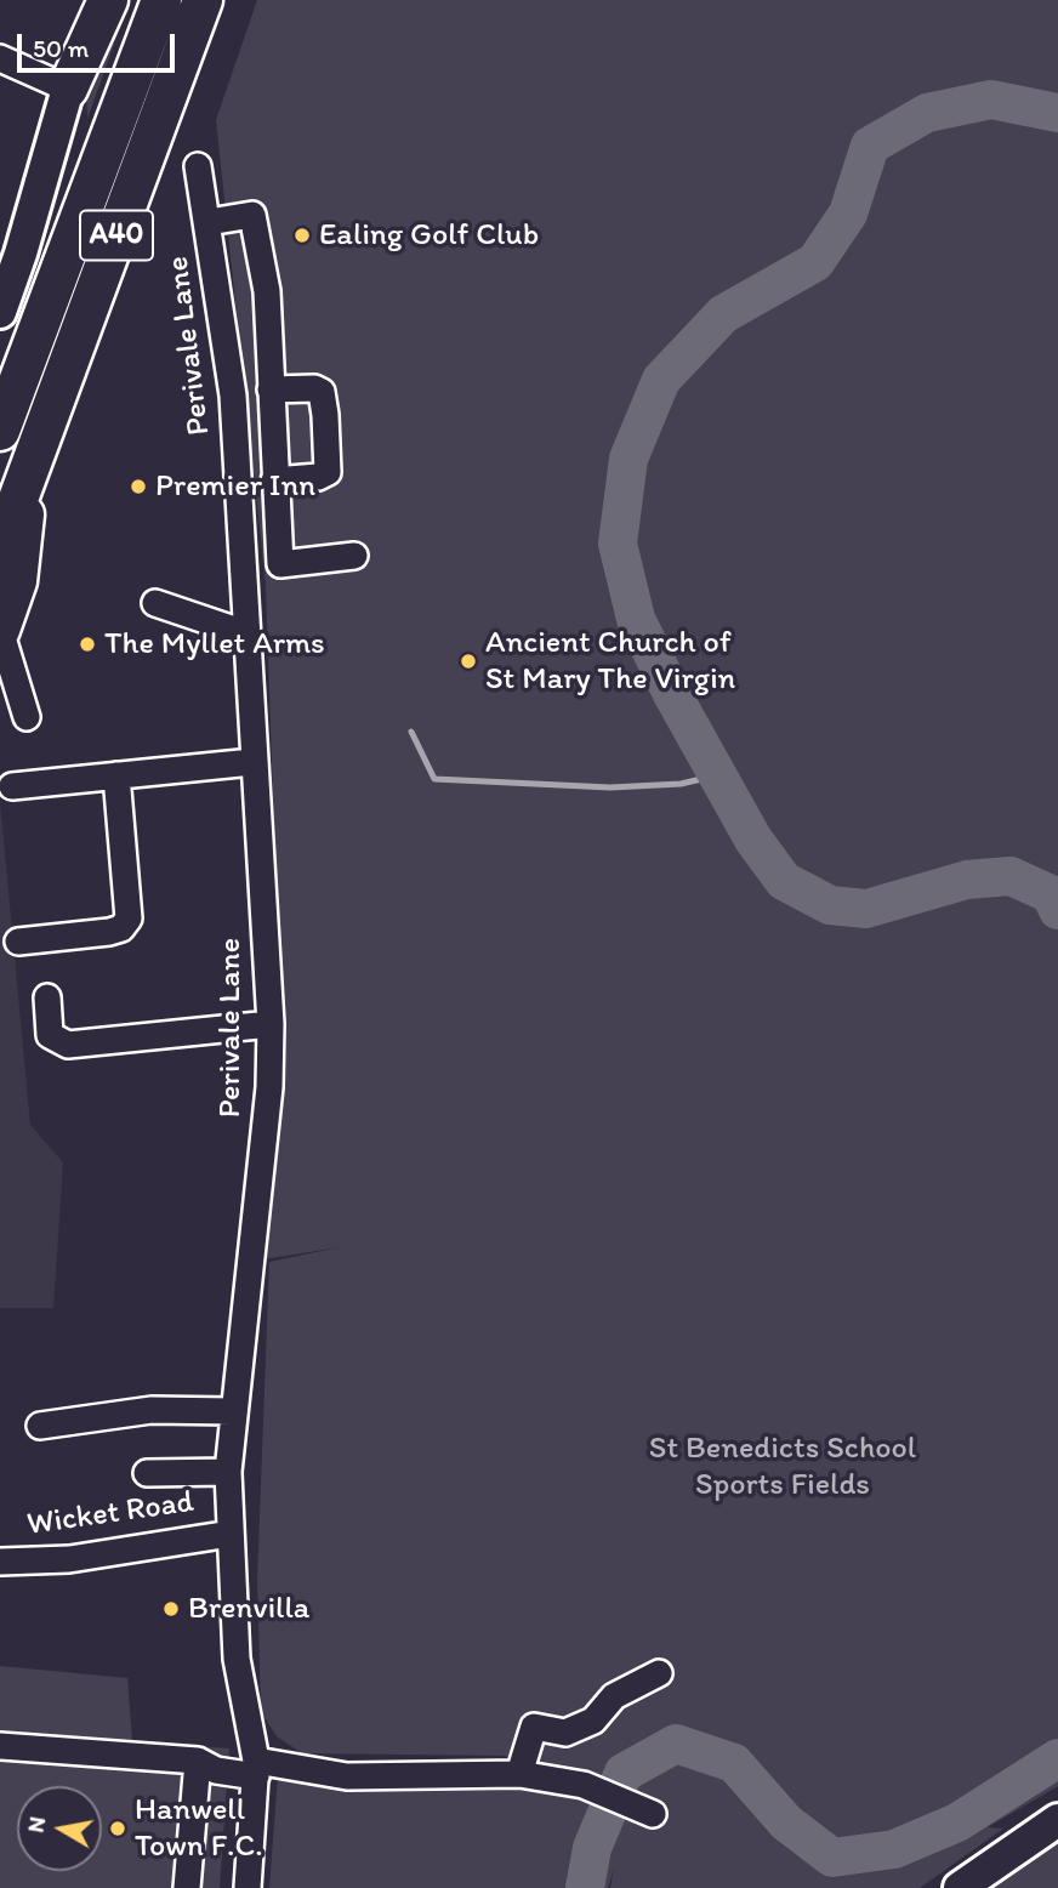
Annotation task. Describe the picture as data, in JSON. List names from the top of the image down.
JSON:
{
  "streets": {
    "highway": ["A40"],
    "street": ["Perivale Lane", "Wicket Road"]
  },
  "crossings": [
    ["Perivale Lane", "Wicket Road"]
  ],
  "parks": ["St Benedicts School Sports Fields"],
  "places": [
    "Ealing Golf Club",
    "Premier Inn",
    "The Myllet Arms",
    "Ancient Church of St Mary The Virgin",
    "Brenvilla",
    "Hanwell Town F.C."
  ],
  "scale_bar": "50 m",
  "north": "left"
}
